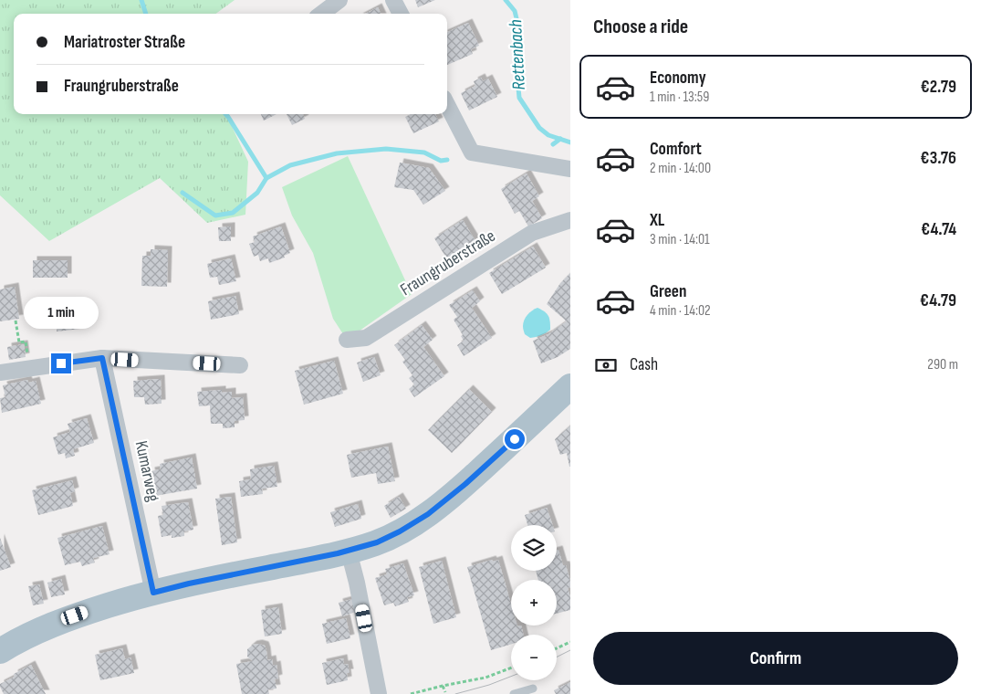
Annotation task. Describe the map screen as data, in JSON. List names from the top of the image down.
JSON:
{
  "streets": {
    "street": ["Fraungruberstraße", "Kumarweg"]
  },
  "water": ["Rettenbach"],
  "page": {
    "heading": "Choose a ride",
    "banner": ["Mariatroster Straße", "Fraungruberstraße"],
    "list": [
      {
        "name": "Economy",
        "note": "1 min · 13:59",
        "value": "€2.79"
      },
      {
        "name": "Comfort",
        "note": "2 min · 14:00",
        "value": "€3.76"
      },
      {
        "name": "XL",
        "note": "3 min · 14:01",
        "value": "€4.74"
      },
      {
        "name": "Green",
        "note": "4 min · 14:02",
        "value": "€4.79"
      }
    ],
    "bubble": "1 min",
    "pay": ["Cash", "290 m"],
    "map_buttons": ["+", "−"],
    "buttons": "Confirm"
  }
}
